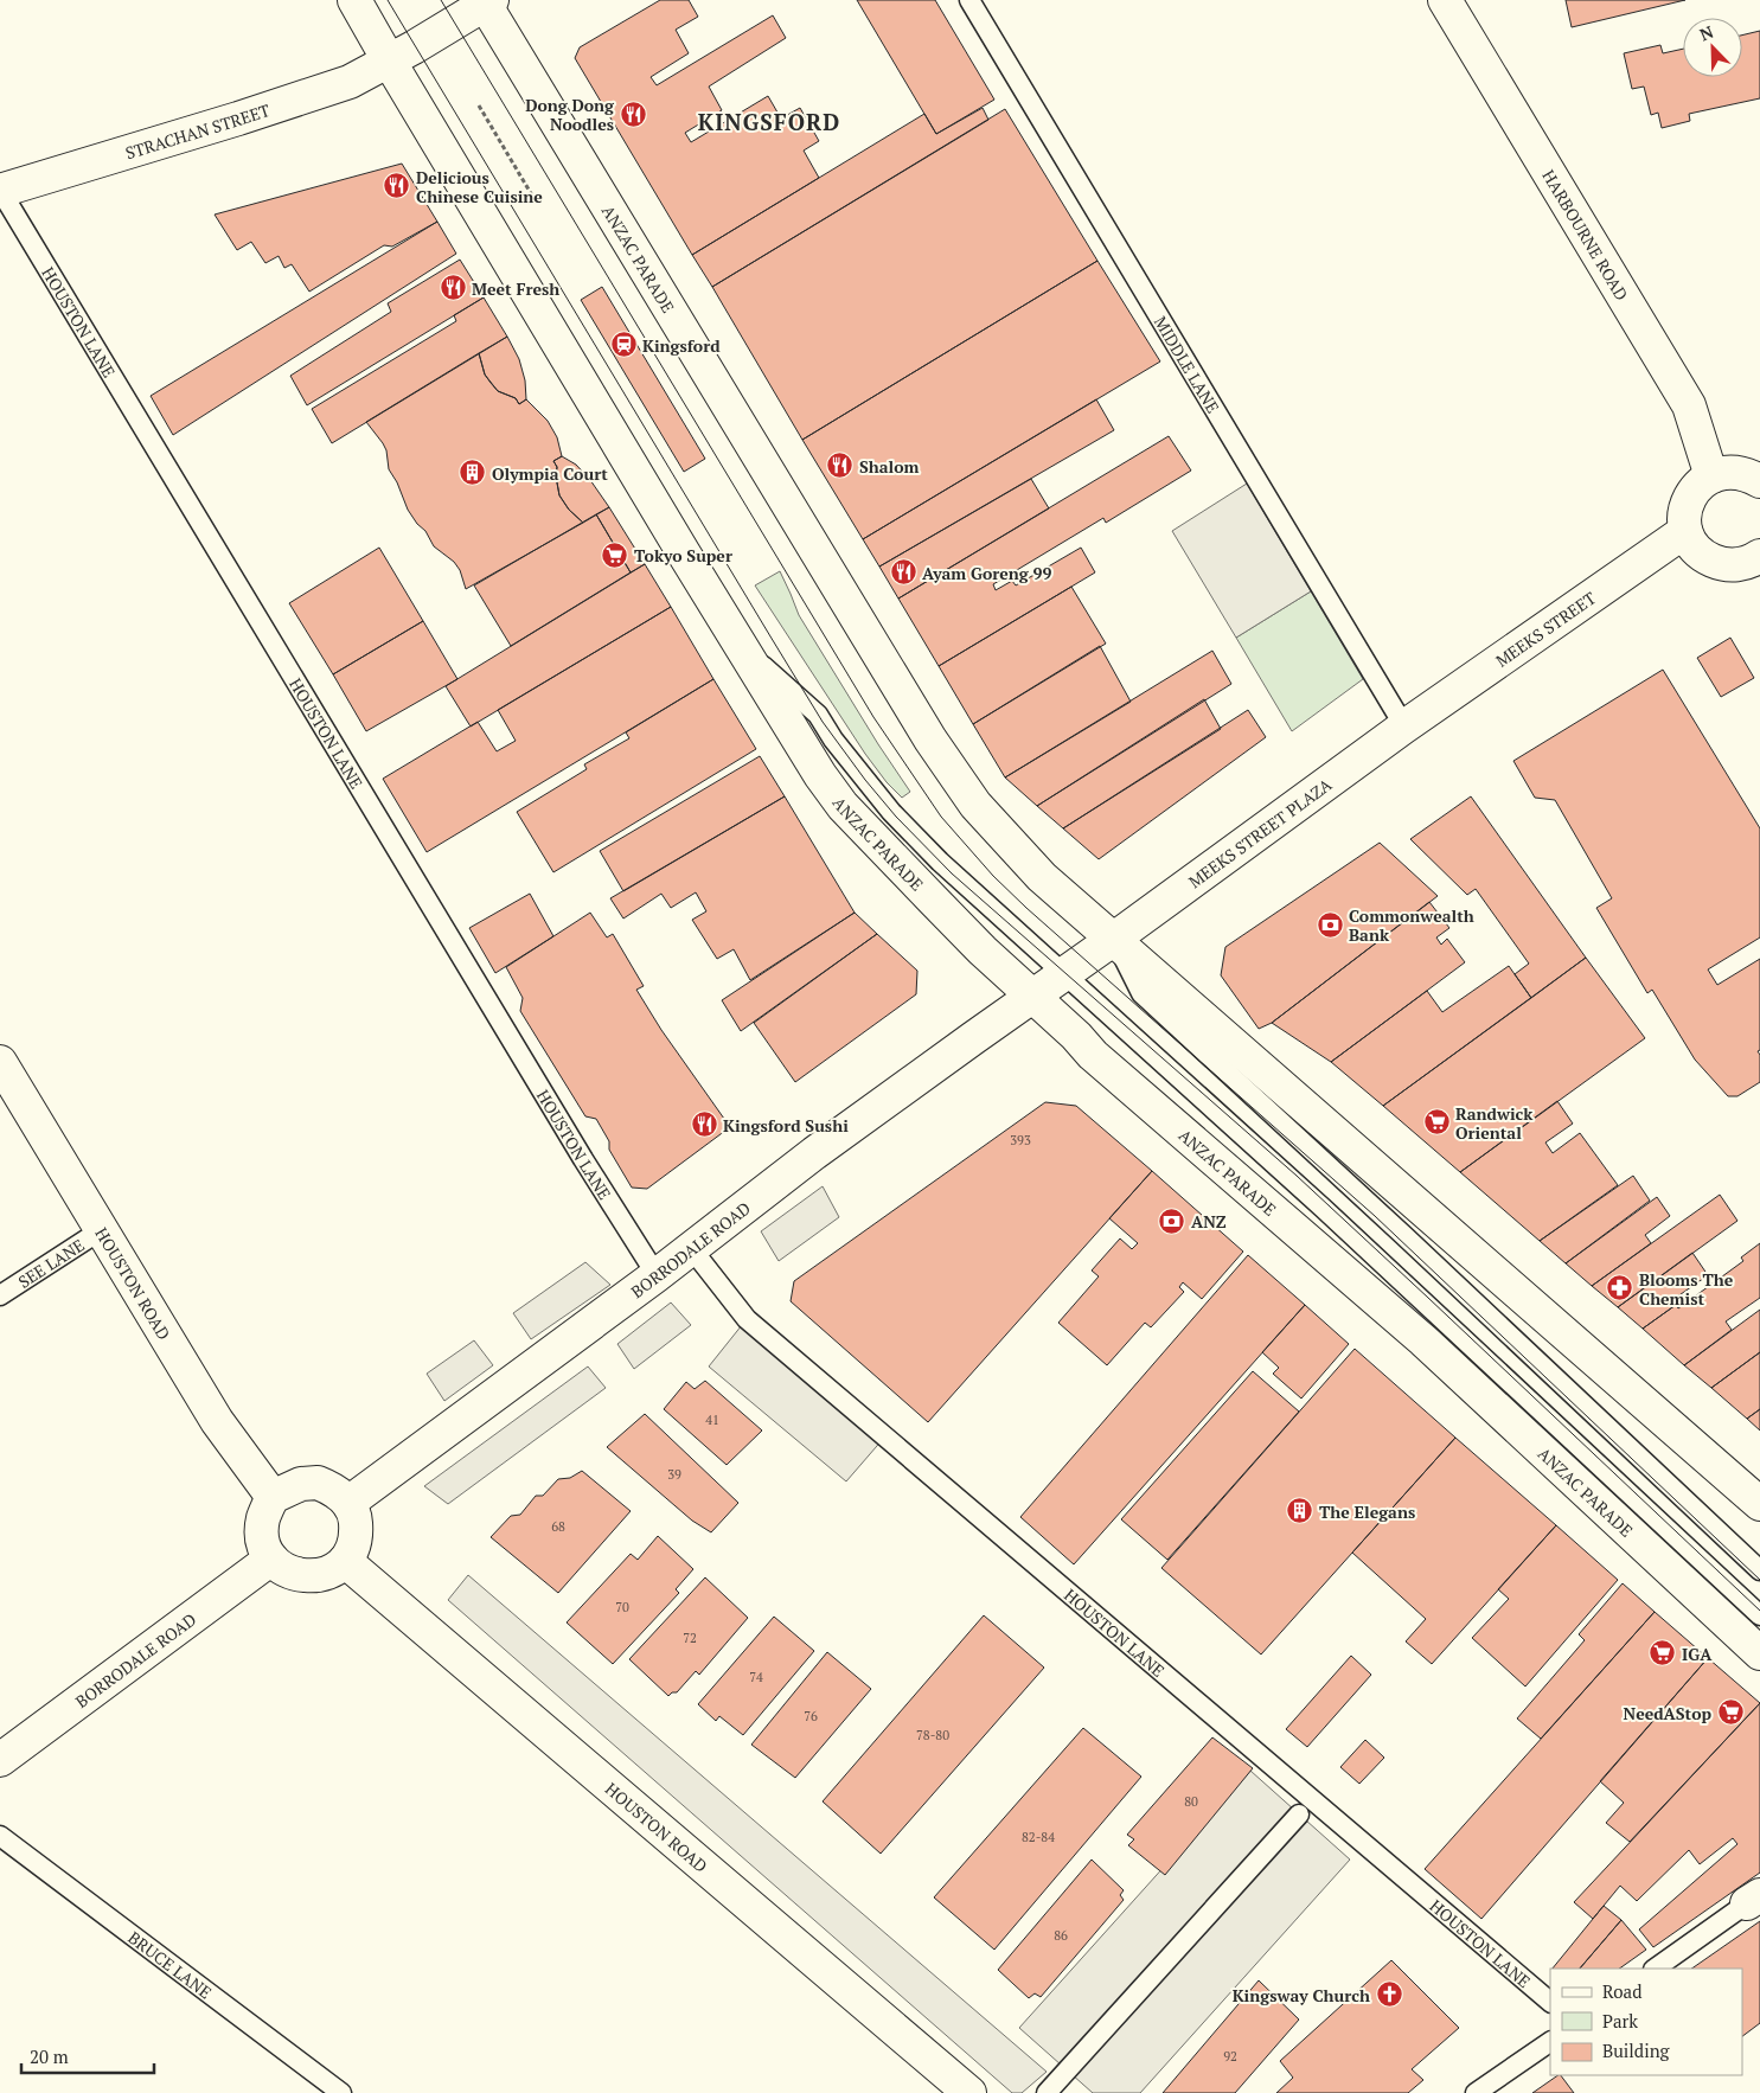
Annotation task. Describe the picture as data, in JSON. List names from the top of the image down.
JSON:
{
  "streets": {
    "street": [
      "STRACHAN STREET",
      "HARBOURNE ROAD",
      "ANZAC PARADE",
      "MEEKS STREET",
      "MEEKS STREET PLAZA",
      "BORRODALE ROAD",
      "HOUSTON ROAD"
    ],
    "lane": [
      "HOUSTON LANE",
      "MIDDLE LANE",
      "SEE LANE",
      "BRUCE LANE"
    ]
  },
  "crossings": [
    ["STRACHAN STREET", "ANZAC PARADE"],
    ["STRACHAN STREET", "HOUSTON LANE"],
    ["ANZAC PARADE", "MEEKS STREET PLAZA"],
    ["ANZAC PARADE", "BORRODALE ROAD"],
    ["HOUSTON LANE", "BORRODALE ROAD"],
    ["MIDDLE LANE", "MEEKS STREET"],
    ["MIDDLE LANE", "MEEKS STREET PLAZA"],
    ["MEEKS STREET", "MEEKS STREET PLAZA"],
    ["MEEKS STREET PLAZA", "BORRODALE ROAD"],
    ["BORRODALE ROAD", "HOUSTON ROAD"],
    ["SEE LANE", "HOUSTON ROAD"]
  ],
  "districts": ["KINGSFORD"],
  "places": {
    "restaurant": [
      "Dong Dong Noodles",
      "Delicious Chinese Cuisine",
      "Meet Fresh",
      "Shalom",
      "Ayam Goreng 99",
      "Kingsford Sushi"
    ],
    "station": ["Kingsford"],
    "building": ["Olympia Court", "The Elegans"],
    "supermarket": [
      "Tokyo Super",
      "Randwick Oriental",
      "IGA",
      "NeedAStop"
    ],
    "bank": ["Commonwealth Bank", "ANZ"],
    "pharmacy": ["Blooms The Chemist"],
    "church": ["Kingsway Church"]
  },
  "house_numbers": [
    "393",
    "41",
    "39",
    "68",
    "70",
    "72",
    "74",
    "76",
    "78-80",
    "80",
    "82-84",
    "86",
    "92"
  ],
  "legend": ["Road", "Park", "Building"],
  "scale_bar": "20 m",
  "north": "top left"
}
